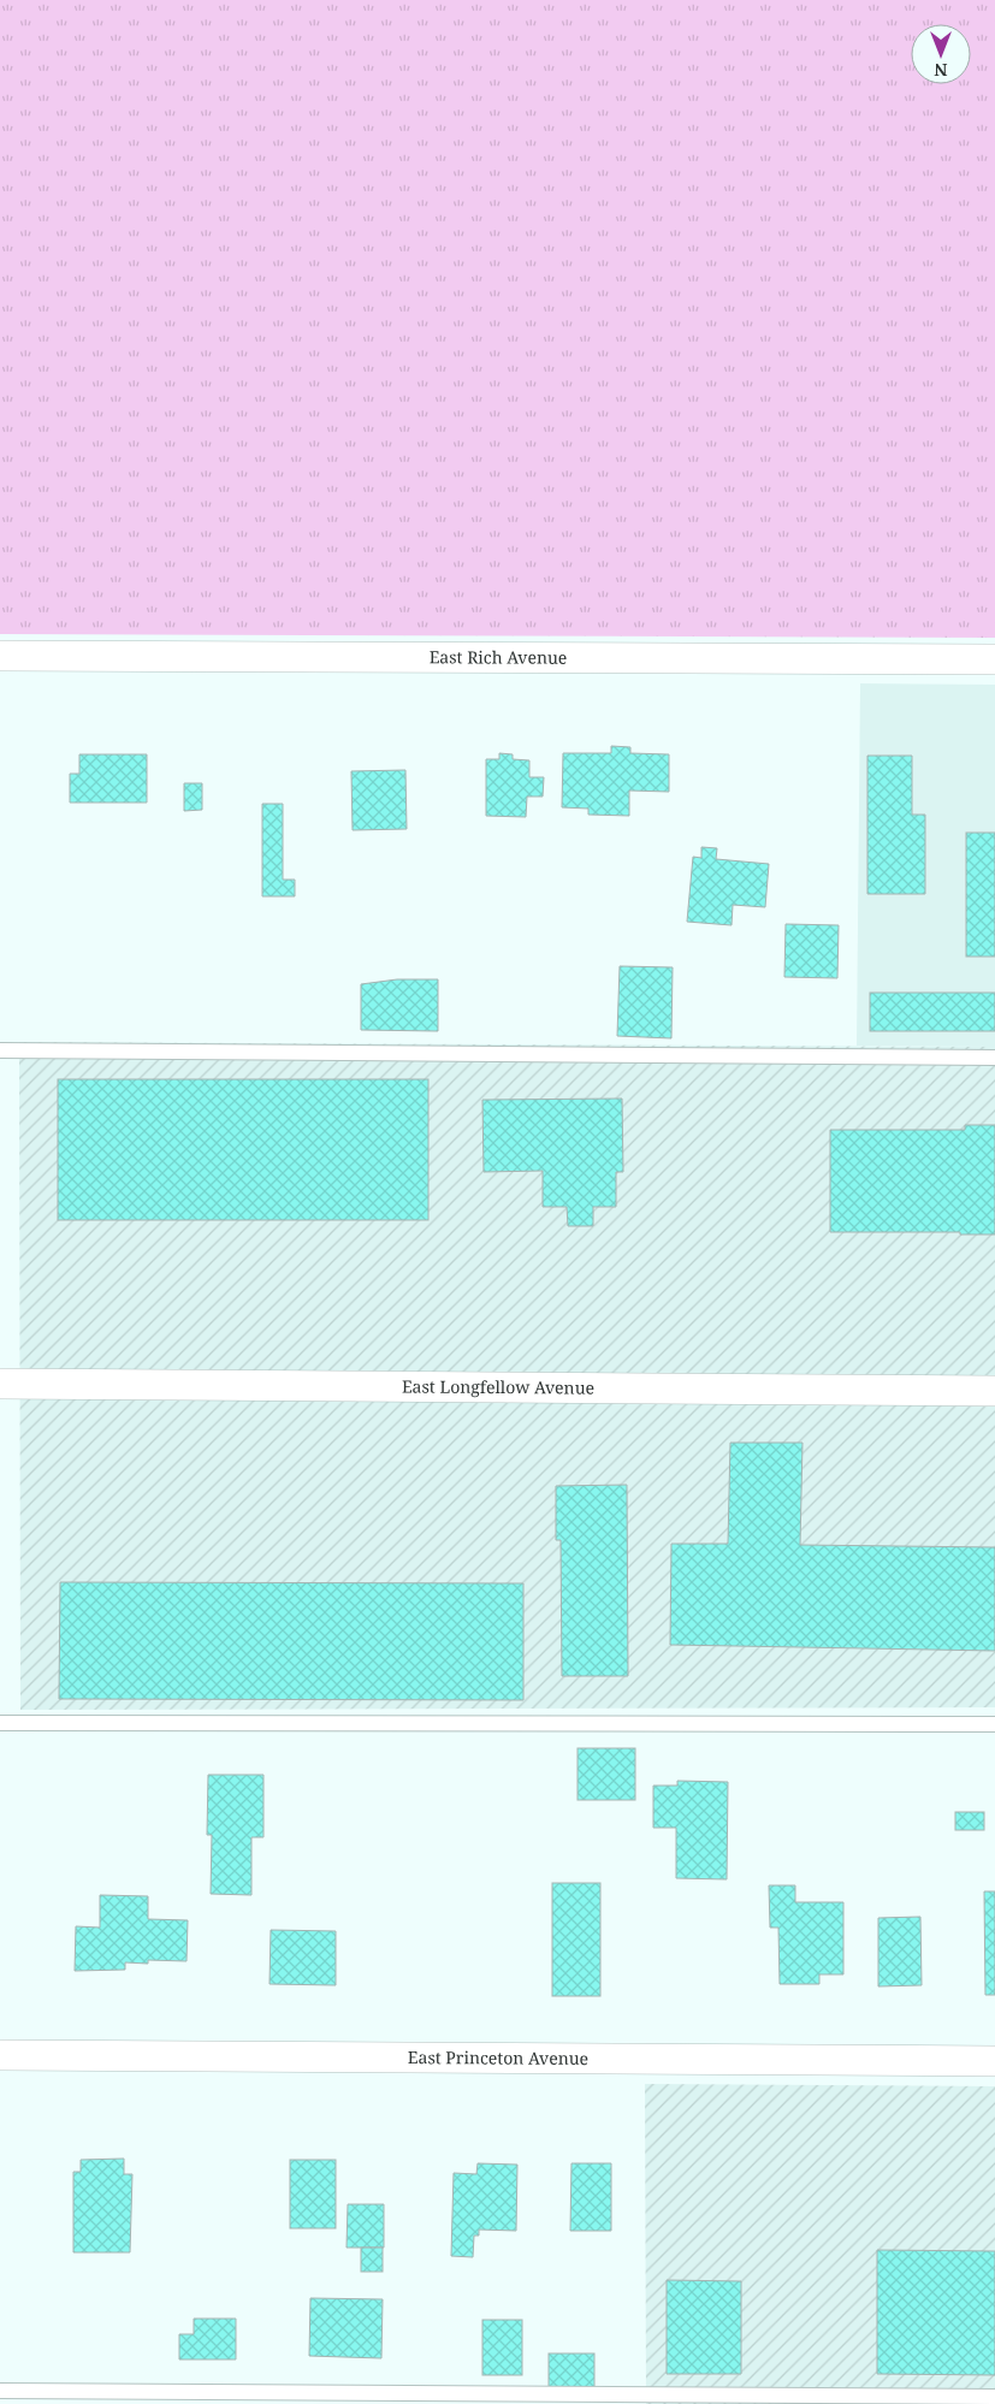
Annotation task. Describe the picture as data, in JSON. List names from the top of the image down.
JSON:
{
  "streets": {
    "street": ["East Rich Avenue", "East Longfellow Avenue", "East Princeton Avenue"]
  },
  "north": "bottom"
}
